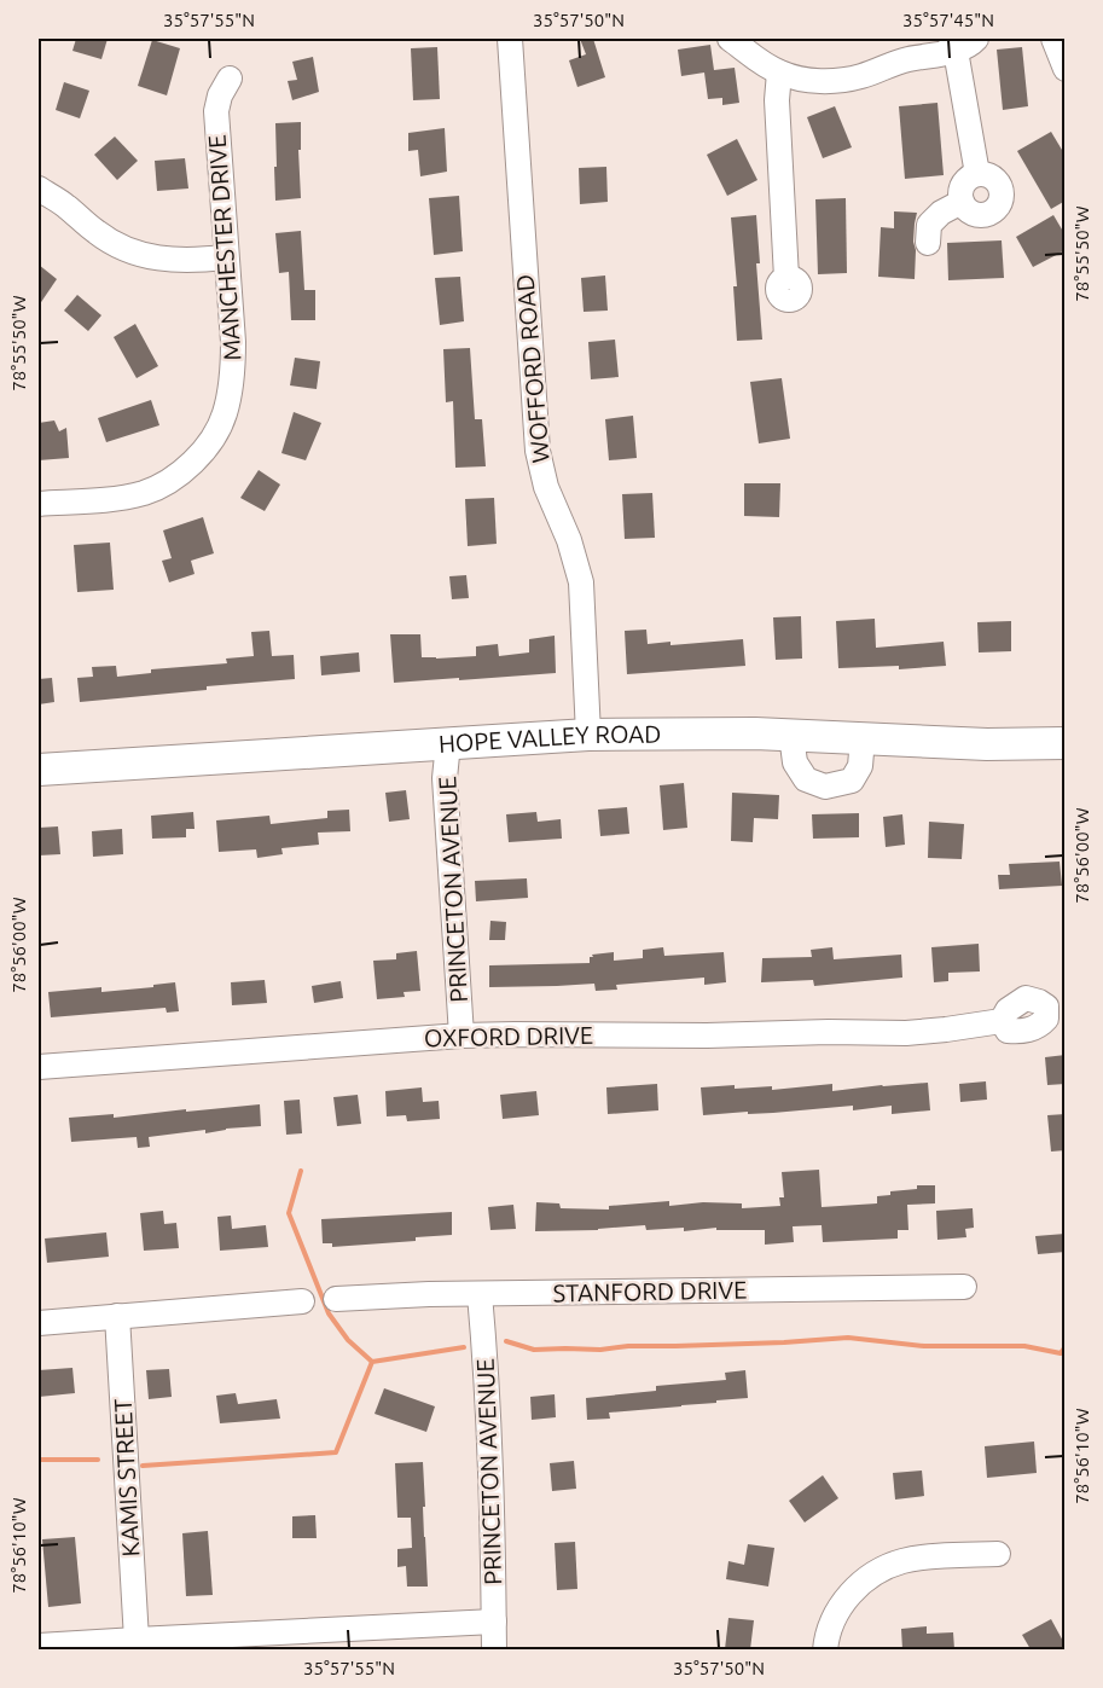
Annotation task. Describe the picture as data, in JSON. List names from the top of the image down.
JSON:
{
  "streets": {
    "main road": ["HOPE VALLEY ROAD"],
    "street": [
      "MANCHESTER DRIVE",
      "WOFFORD ROAD",
      "PRINCETON AVENUE",
      "OXFORD DRIVE",
      "STANFORD DRIVE",
      "KAMIS STREET"
    ]
  },
  "crossings": [
    ["WOFFORD ROAD", "HOPE VALLEY ROAD"],
    ["HOPE VALLEY ROAD", "PRINCETON AVENUE"],
    ["PRINCETON AVENUE", "OXFORD DRIVE"],
    ["PRINCETON AVENUE", "STANFORD DRIVE"]
  ],
  "coordinates": [
    "35°57'55\"N",
    "35°57'50\"N",
    "35°57'45\"N",
    "78°55'50\"W",
    "78°56'00\"W",
    "78°56'10\"W"
  ]
}
